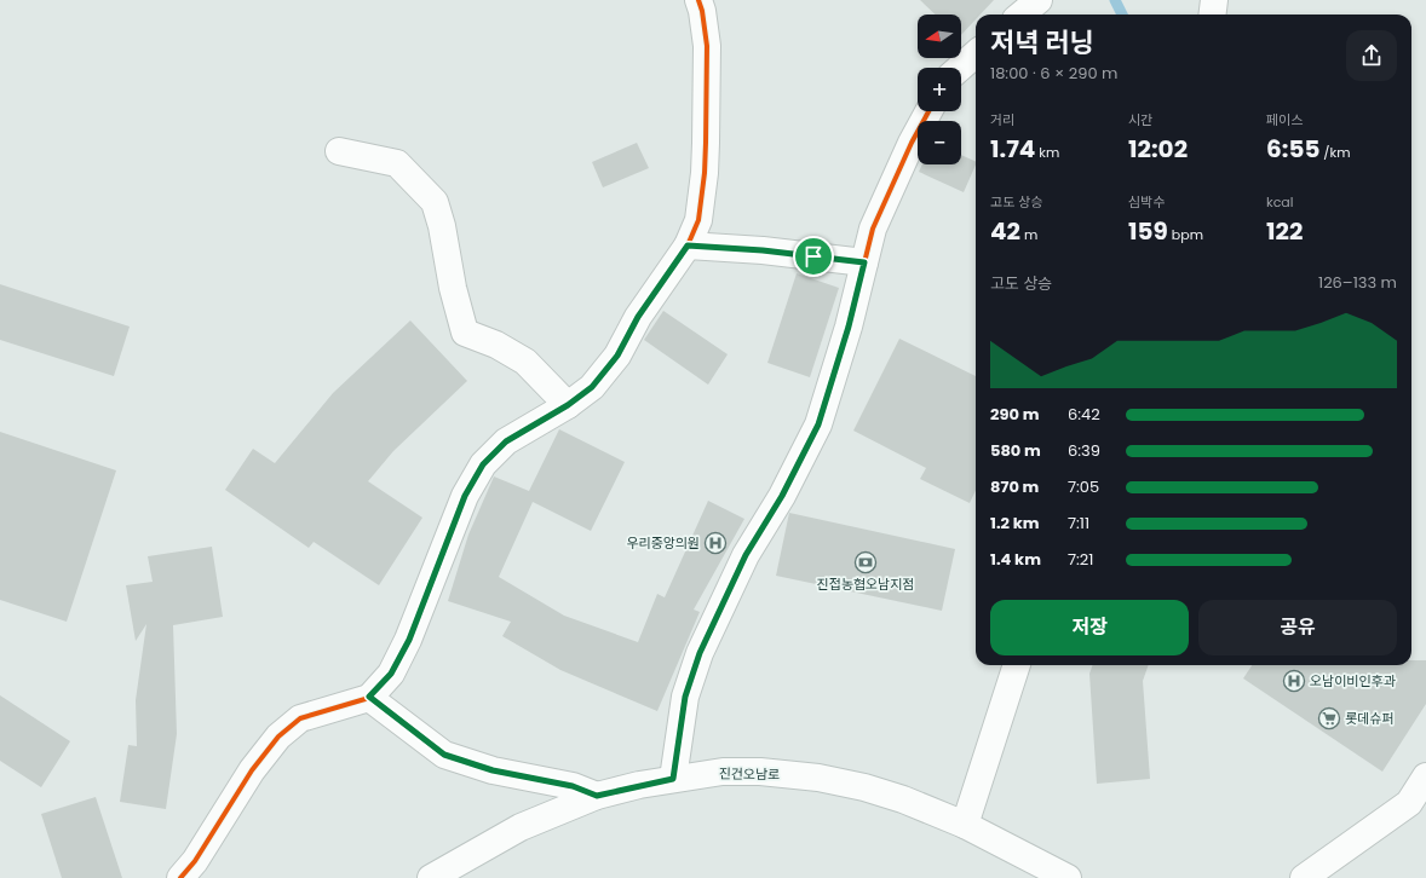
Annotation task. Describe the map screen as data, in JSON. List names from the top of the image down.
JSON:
{
  "streets": {
    "street": ["진건오남로"]
  },
  "places": {
    "hospital": ["우리중앙의원", "오남이비인후과"],
    "bank": ["진접농협오남지점"],
    "supermarket": ["롯데슈퍼"]
  },
  "north": "left",
  "page": {
    "map_buttons": ["+", "−"],
    "heading": ["저녁 러닝", "18:00 · 6 × 290 m"],
    "stats": [
      ["거리", "1.74 km"],
      ["시간", "12:02"],
      ["페이스", "6:55 /km"],
      ["고도 상승", "42 m"],
      ["심박수", "159 bpm"],
      ["kcal", "122"]
    ],
    "chart": ["고도 상승", "126–133 m"],
    "list": [
      {
        "name": "290 m",
        "note": "6:42"
      },
      {
        "name": "580 m",
        "note": "6:39"
      },
      {
        "name": "870 m",
        "note": "7:05"
      },
      {
        "name": "1.2 km",
        "note": "7:11"
      },
      {
        "name": "1.4 km",
        "note": "7:21"
      }
    ],
    "buttons": ["저장", "공유"]
  }
}
